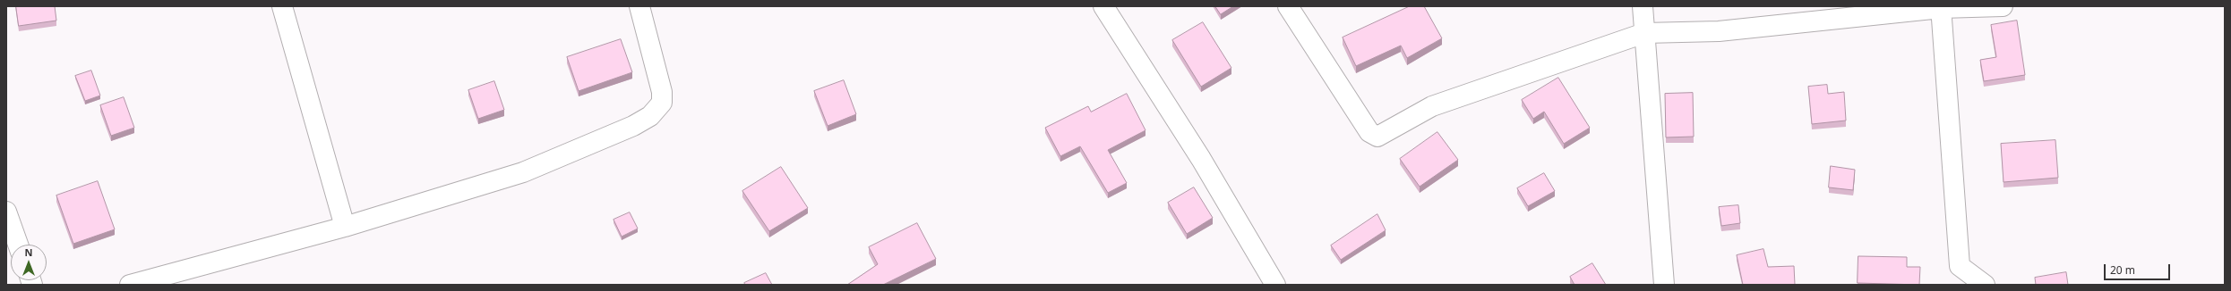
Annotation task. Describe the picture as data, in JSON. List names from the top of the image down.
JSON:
{
  "scale_bar": "20 m",
  "north": "top"
}
